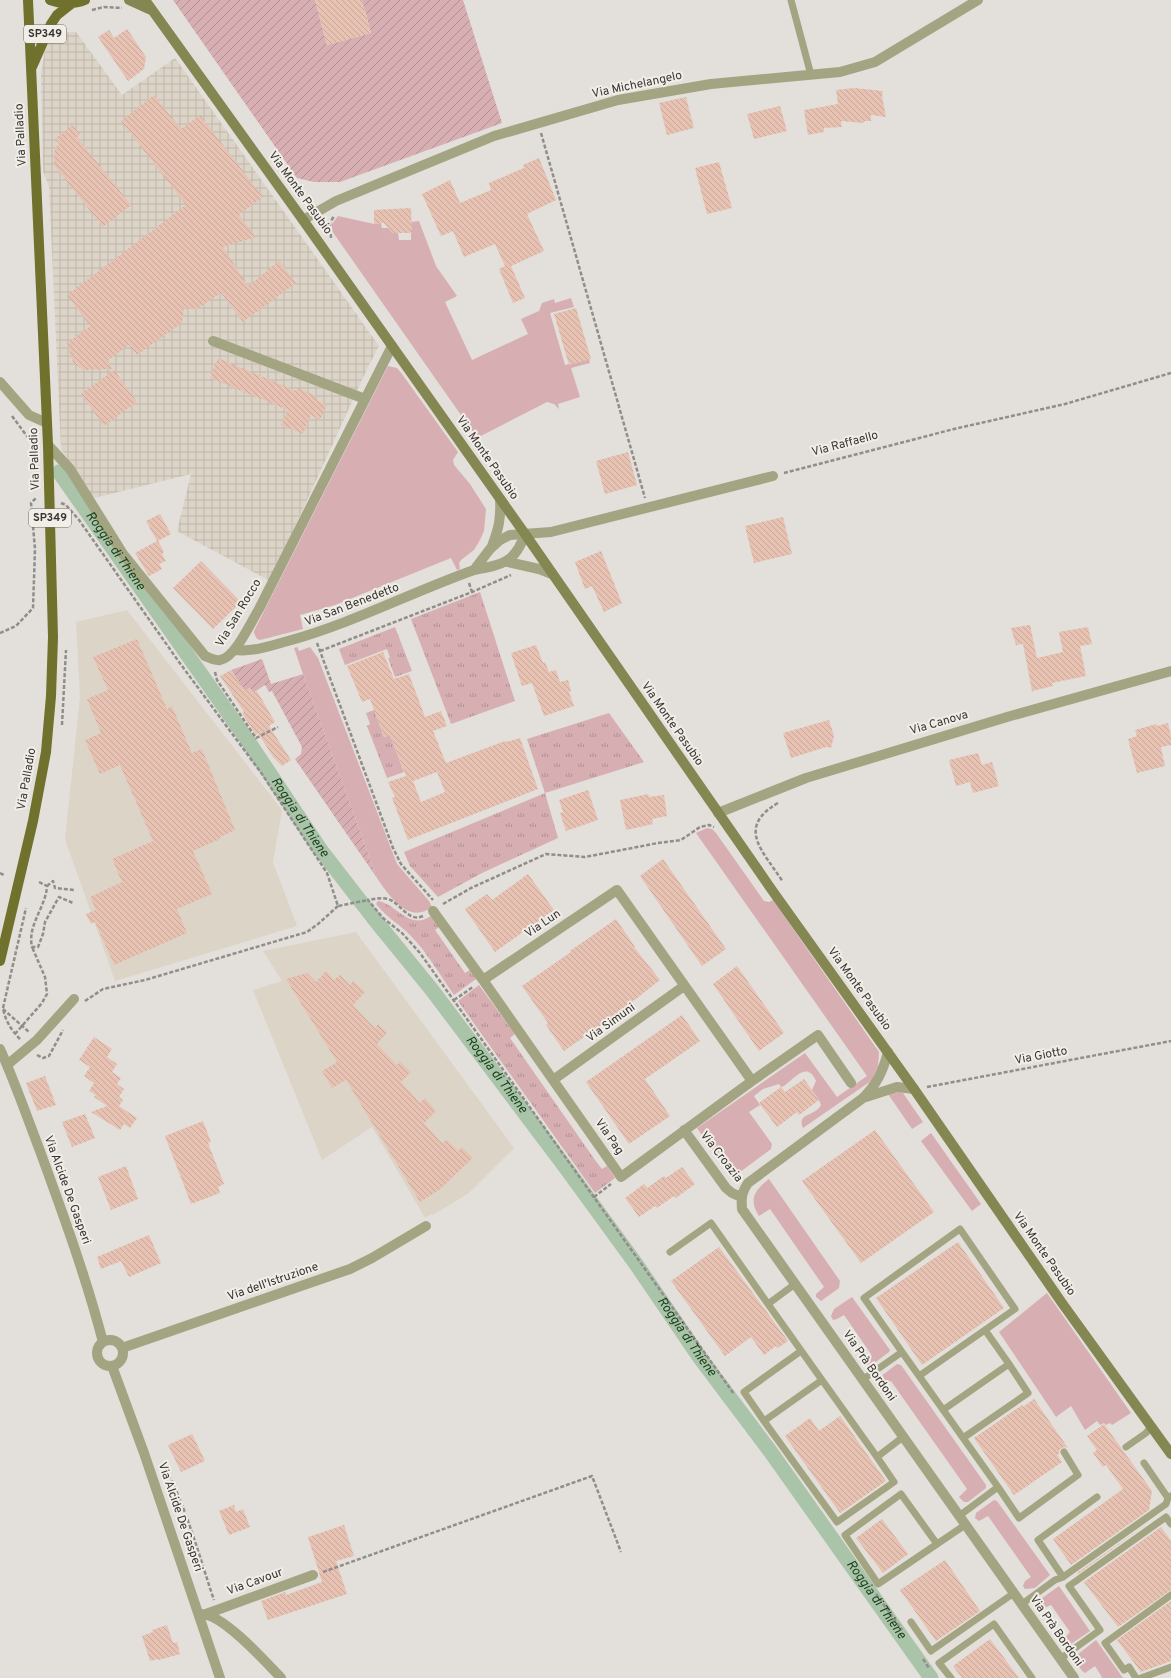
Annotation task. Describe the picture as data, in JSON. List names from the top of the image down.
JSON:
{
  "streets": {
    "main road": ["SP349", "Via Palladio", "Via Monte Pasubio"],
    "street": [
      "Via Michelangelo",
      "Via San Benedetto",
      "Via San Rocco",
      "Via Canova",
      "Via Lun",
      "Via Simuni",
      "Via Pag",
      "Via Croazia",
      "Via Alcide De Gasperi",
      "Via dell'Istruzione",
      "Via Prà Bordoni",
      "Via Cavour"
    ],
    "path": ["Via Raffaello", "Via Giotto"]
  },
  "crossings": [
    ["SP349", "Via Palladio"],
    ["Via Michelangelo", "Via Monte Pasubio"],
    ["Via Palladio", "Via San Rocco"],
    ["Via Monte Pasubio", "Via San Benedetto"],
    ["Via Monte Pasubio", "Via San Rocco"],
    ["Via Monte Pasubio", "Via Canova"],
    ["Via Monte Pasubio", "Via Giotto"],
    ["Via San Benedetto", "Via San Rocco"],
    ["Via Lun", "Via Simuni"],
    ["Via Lun", "Via Pag"],
    ["Via Simuni", "Via Pag"],
    ["Via Croazia", "Via Prà Bordoni"],
    ["Via Alcide De Gasperi", "Via dell'Istruzione"],
    ["Via Alcide De Gasperi", "Via Cavour"]
  ],
  "water": ["Roggia di Thiene"]
}
